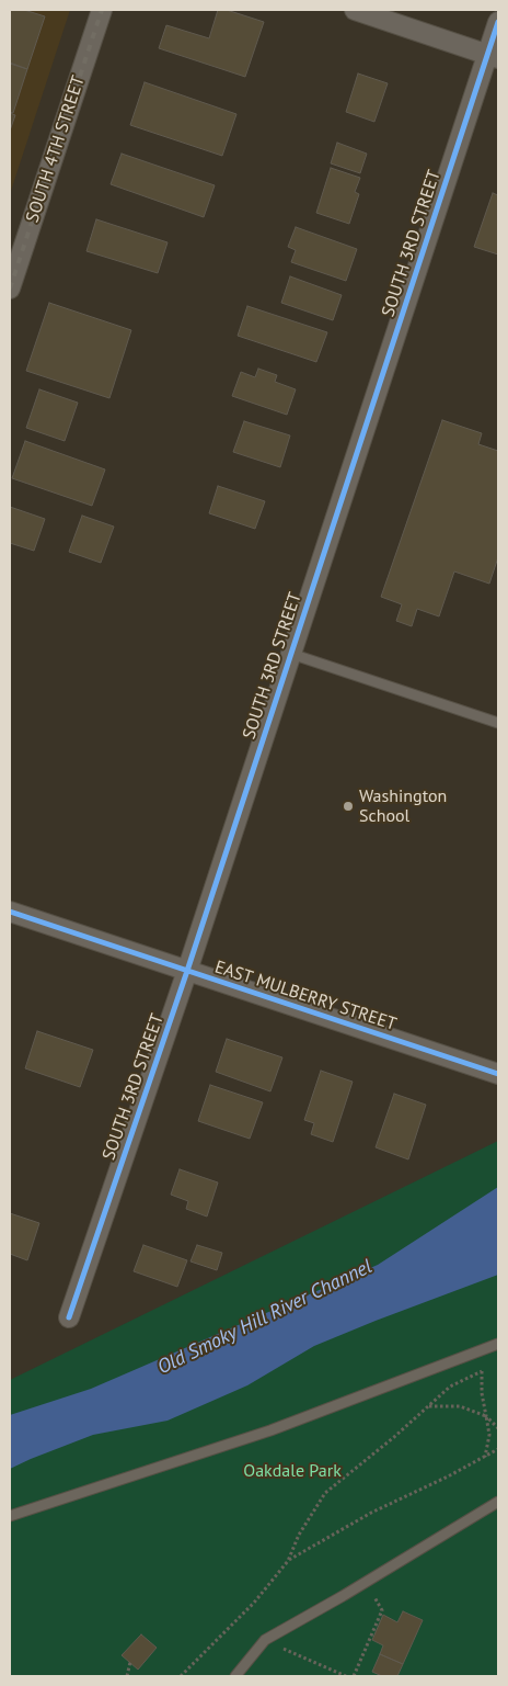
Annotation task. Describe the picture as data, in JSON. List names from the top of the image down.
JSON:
{
  "streets": {
    "street": ["SOUTH 4TH STREET", "SOUTH 3RD STREET", "EAST MULBERRY STREET"]
  },
  "crossings": [
    ["SOUTH 3RD STREET", "EAST MULBERRY STREET"]
  ],
  "water": ["Old Smoky Hill River Channel"],
  "parks": ["Oakdale Park"],
  "places": ["Washington School"]
}
